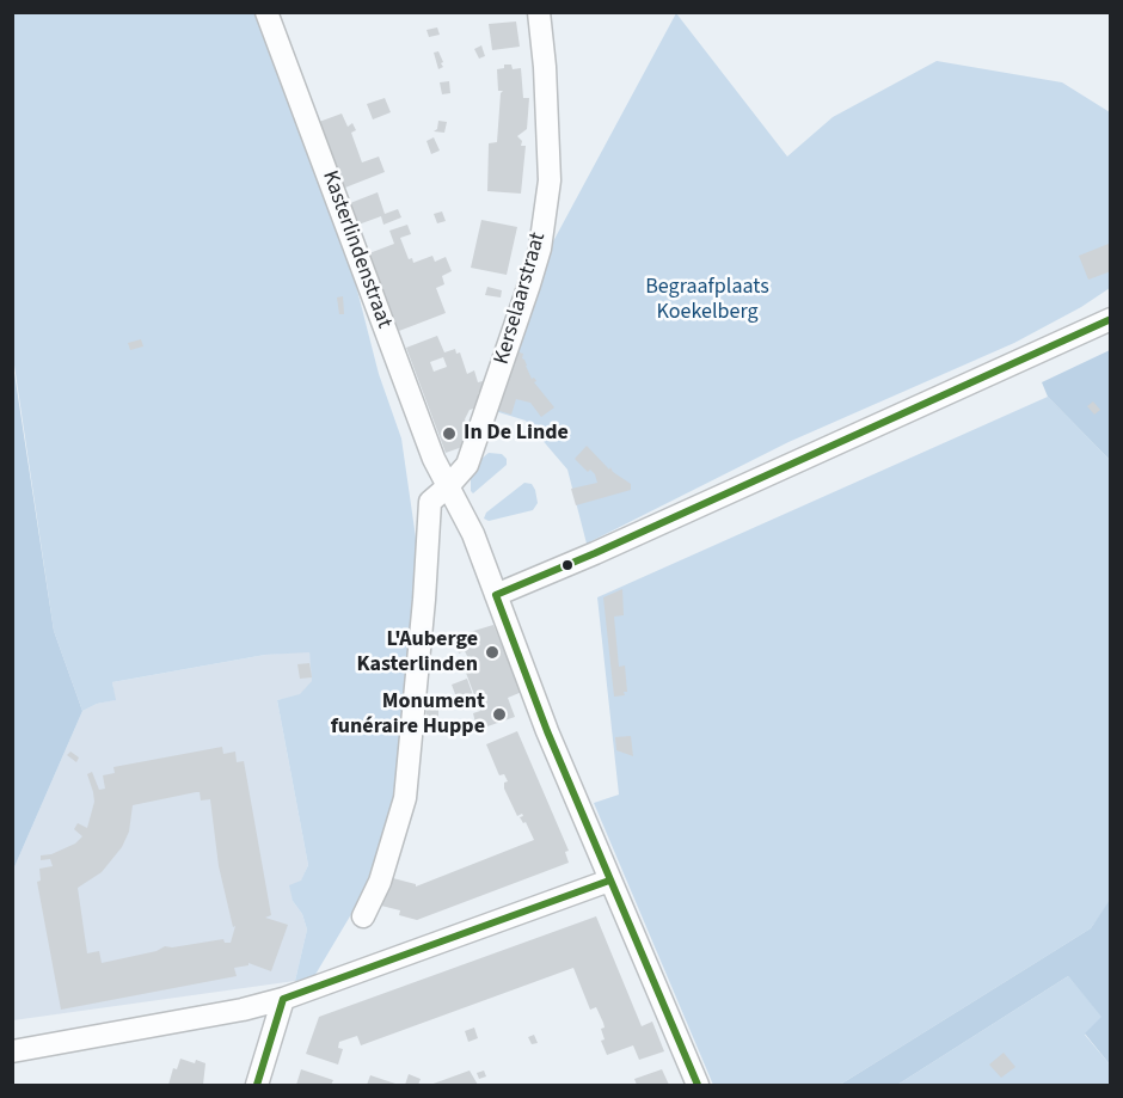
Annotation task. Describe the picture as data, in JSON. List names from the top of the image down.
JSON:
{
  "streets": {
    "street": ["Kasterlindenstraat", "Kerselaarstraat"]
  },
  "crossings": [
    ["Kasterlindenstraat", "Kerselaarstraat"]
  ],
  "parks": ["Begraafplaats Koekelberg"],
  "places": ["In De Linde", "L'Auberge Kasterlinden", "Monument funéraire Huppe"]
}
